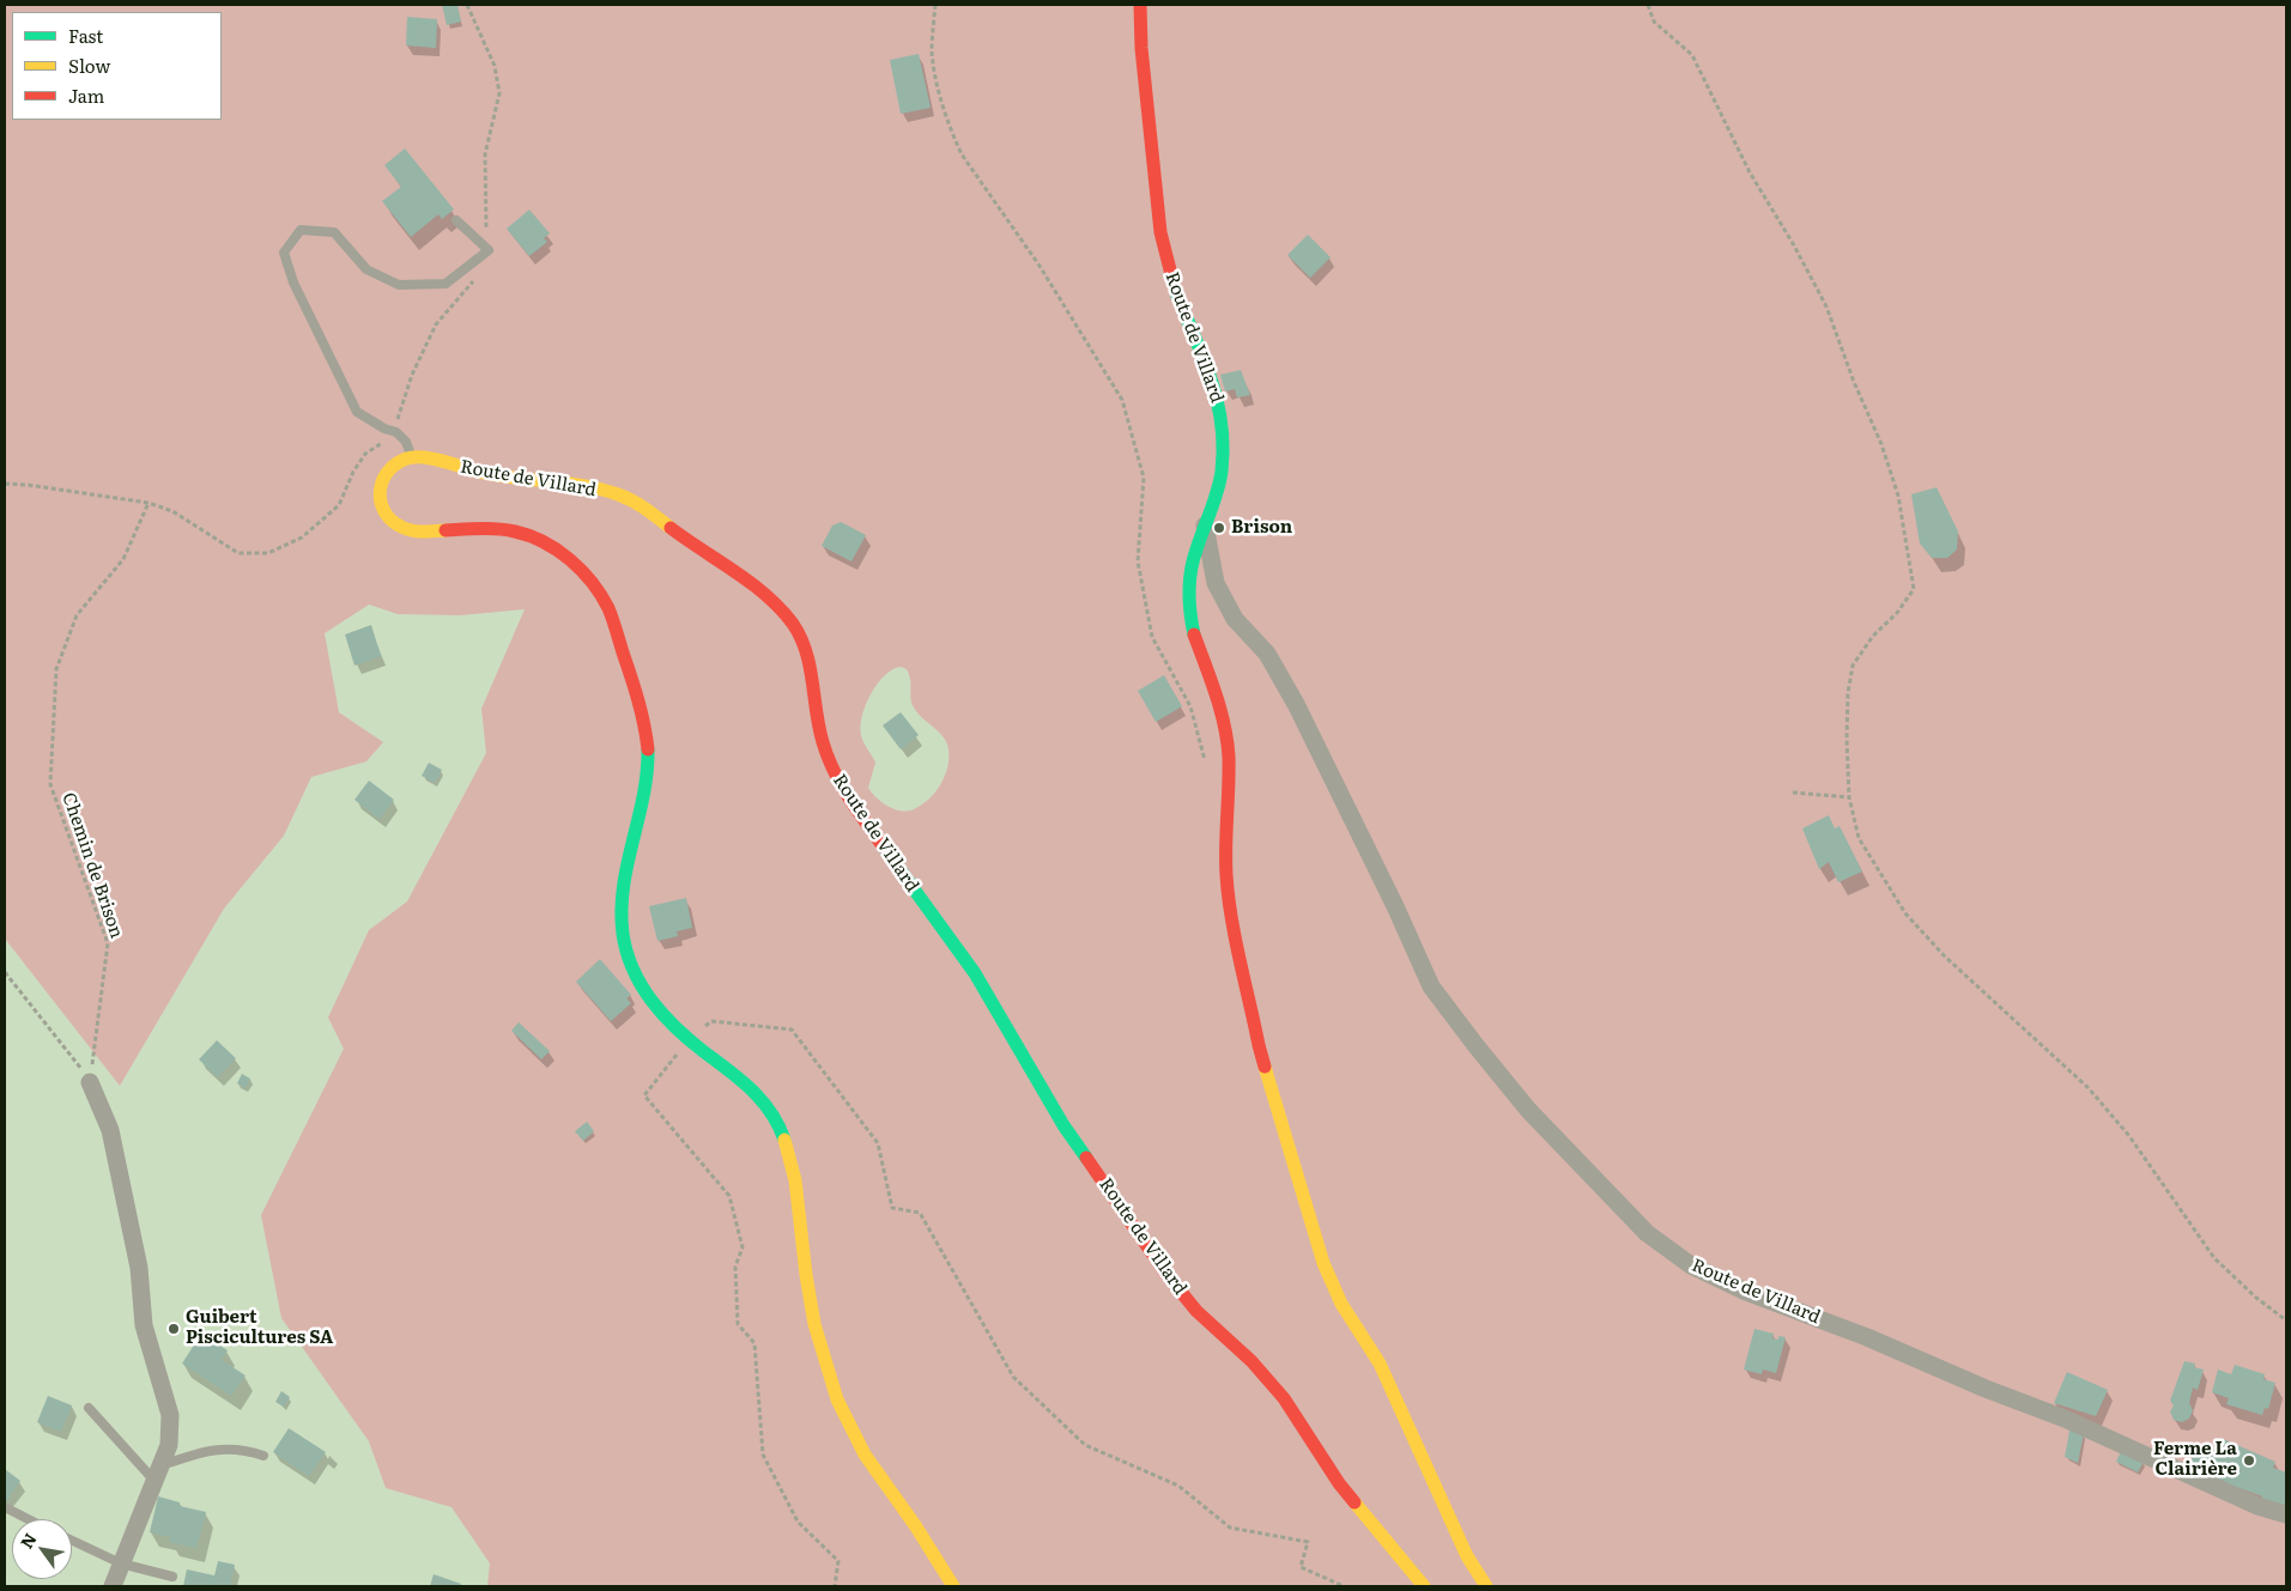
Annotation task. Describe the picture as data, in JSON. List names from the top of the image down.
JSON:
{
  "streets": {
    "street": ["Route de Villard"],
    "path": ["Chemin de Brison"]
  },
  "places": ["Brison", "Guibert Piscicultures SA", "Ferme La Clairière"],
  "legend": ["Fast", "Slow", "Jam"],
  "north": "top left"
}
